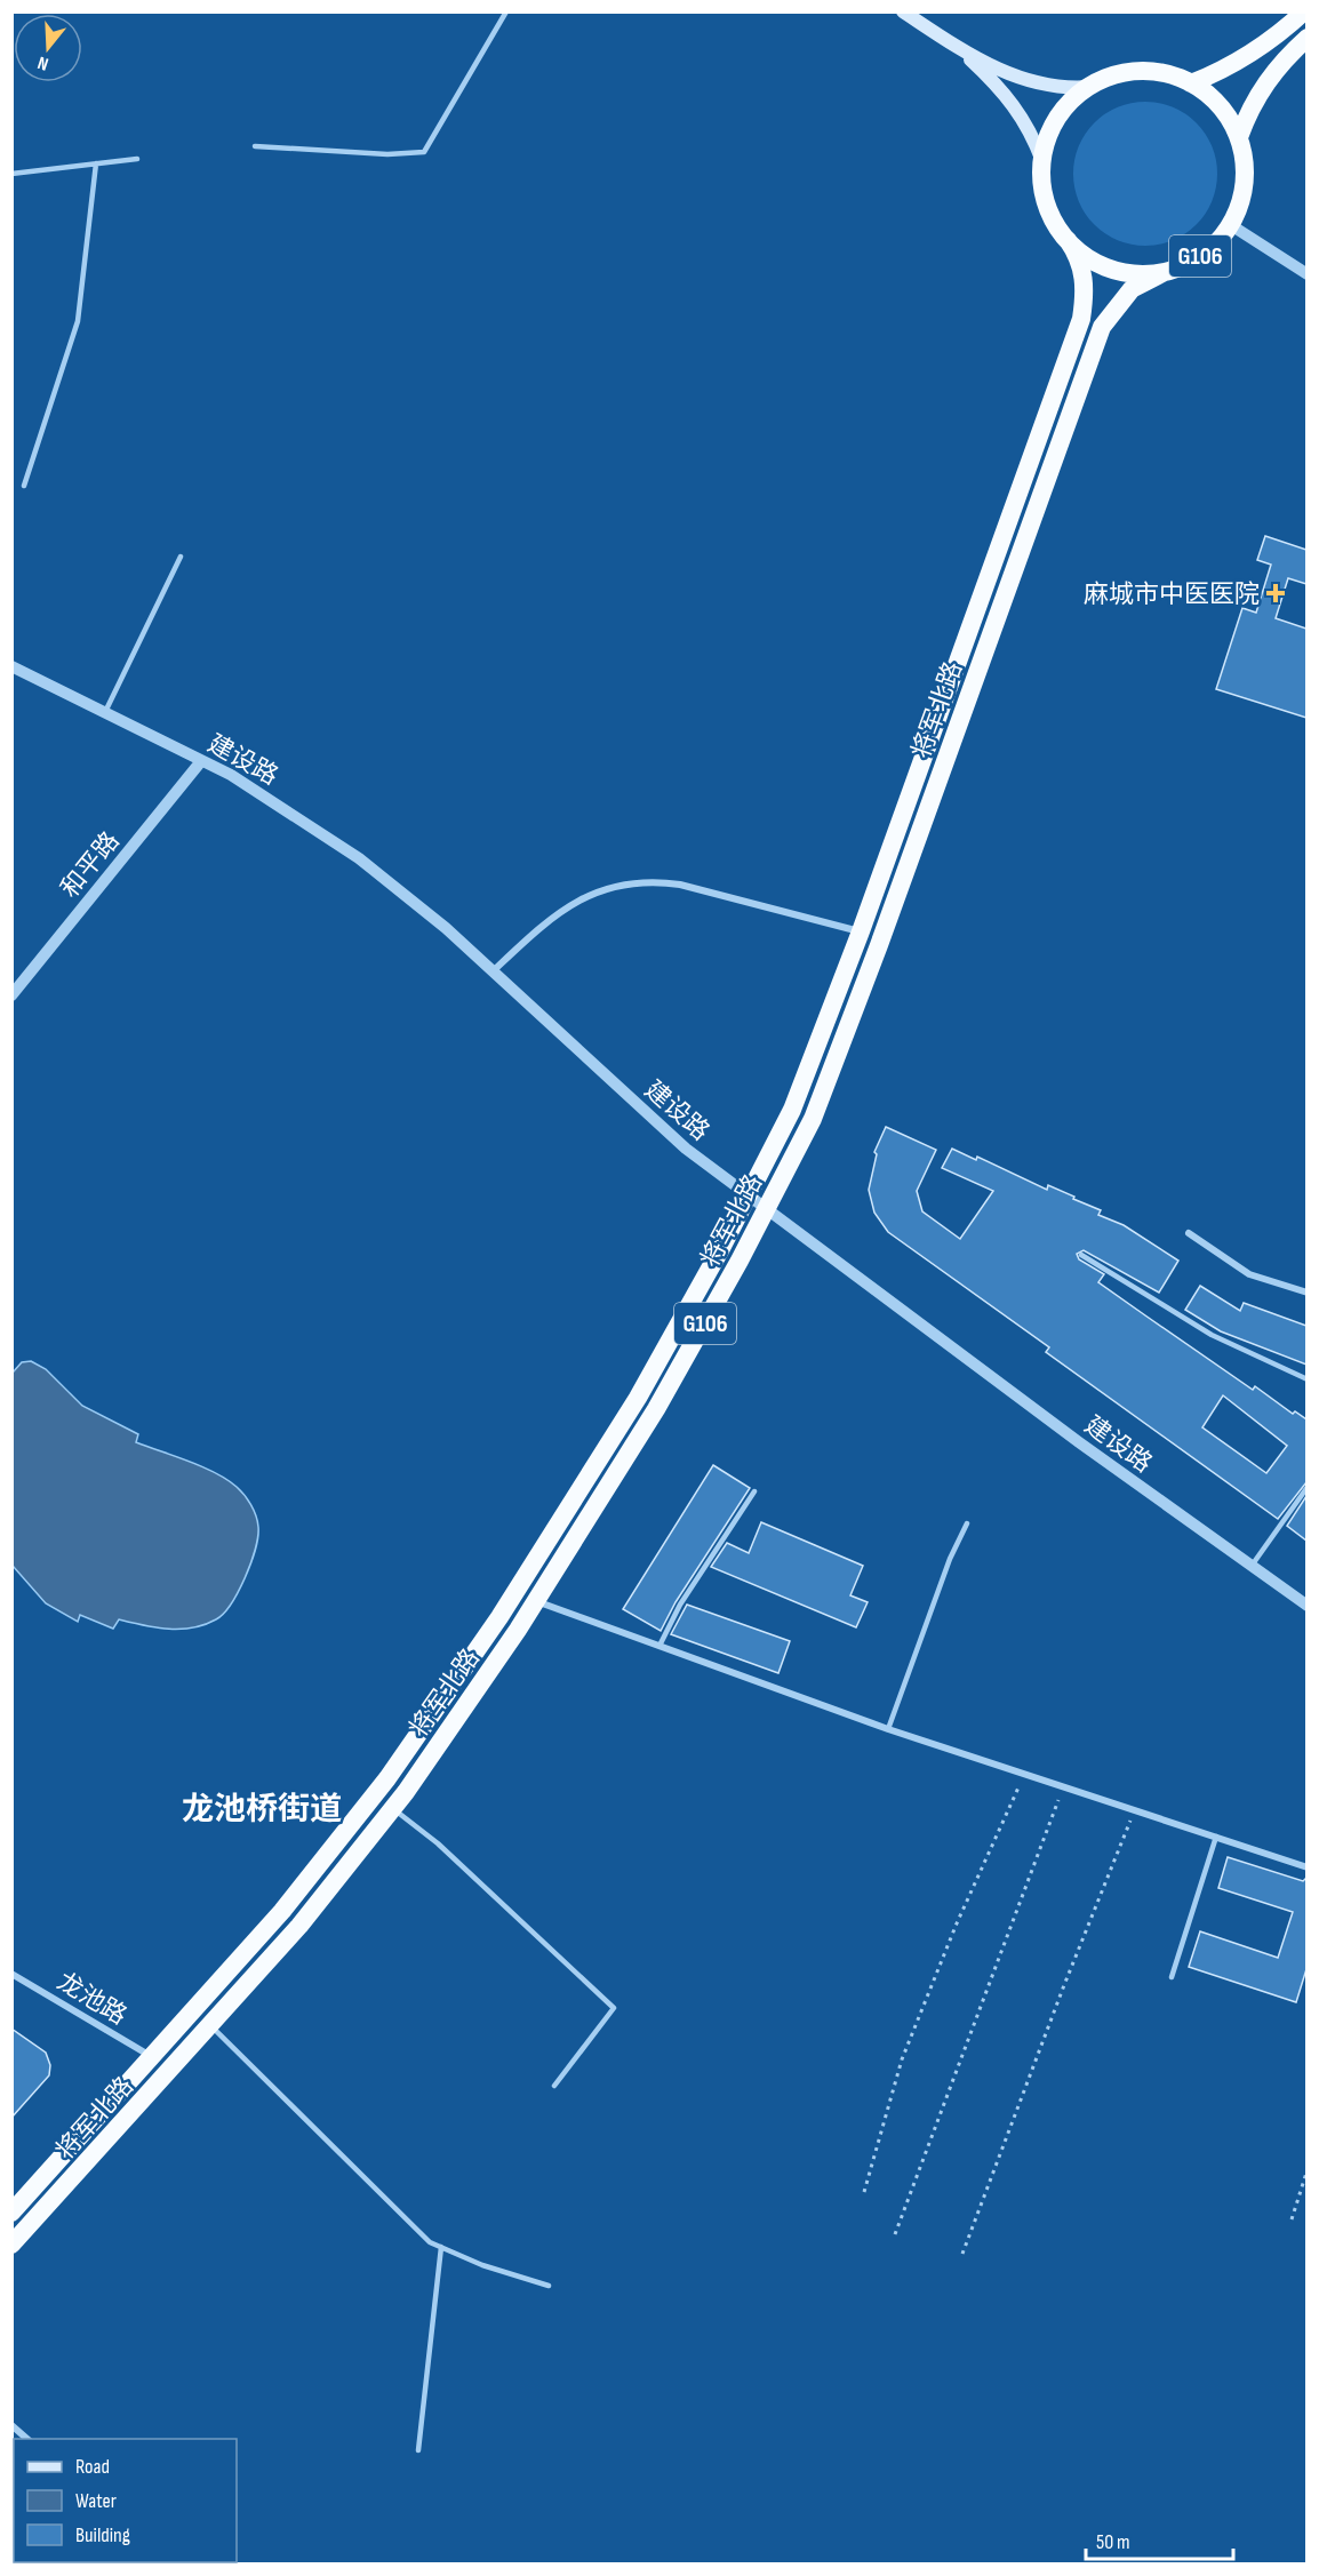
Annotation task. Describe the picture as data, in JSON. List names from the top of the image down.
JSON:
{
  "streets": {
    "highway": ["G106", "将军北路"],
    "street": ["建设路", "和平路", "龙池路"]
  },
  "crossings": [
    ["G106", "将军北路"],
    ["将军北路", "建设路"],
    ["将军北路", "龙池路"],
    ["建设路", "和平路"]
  ],
  "districts": ["龙池桥街道"],
  "places": {
    "health": ["麻城市中医医院"]
  },
  "legend": ["Road", "Water", "Building"],
  "scale_bar": "50 m",
  "north": "bottom"
}
